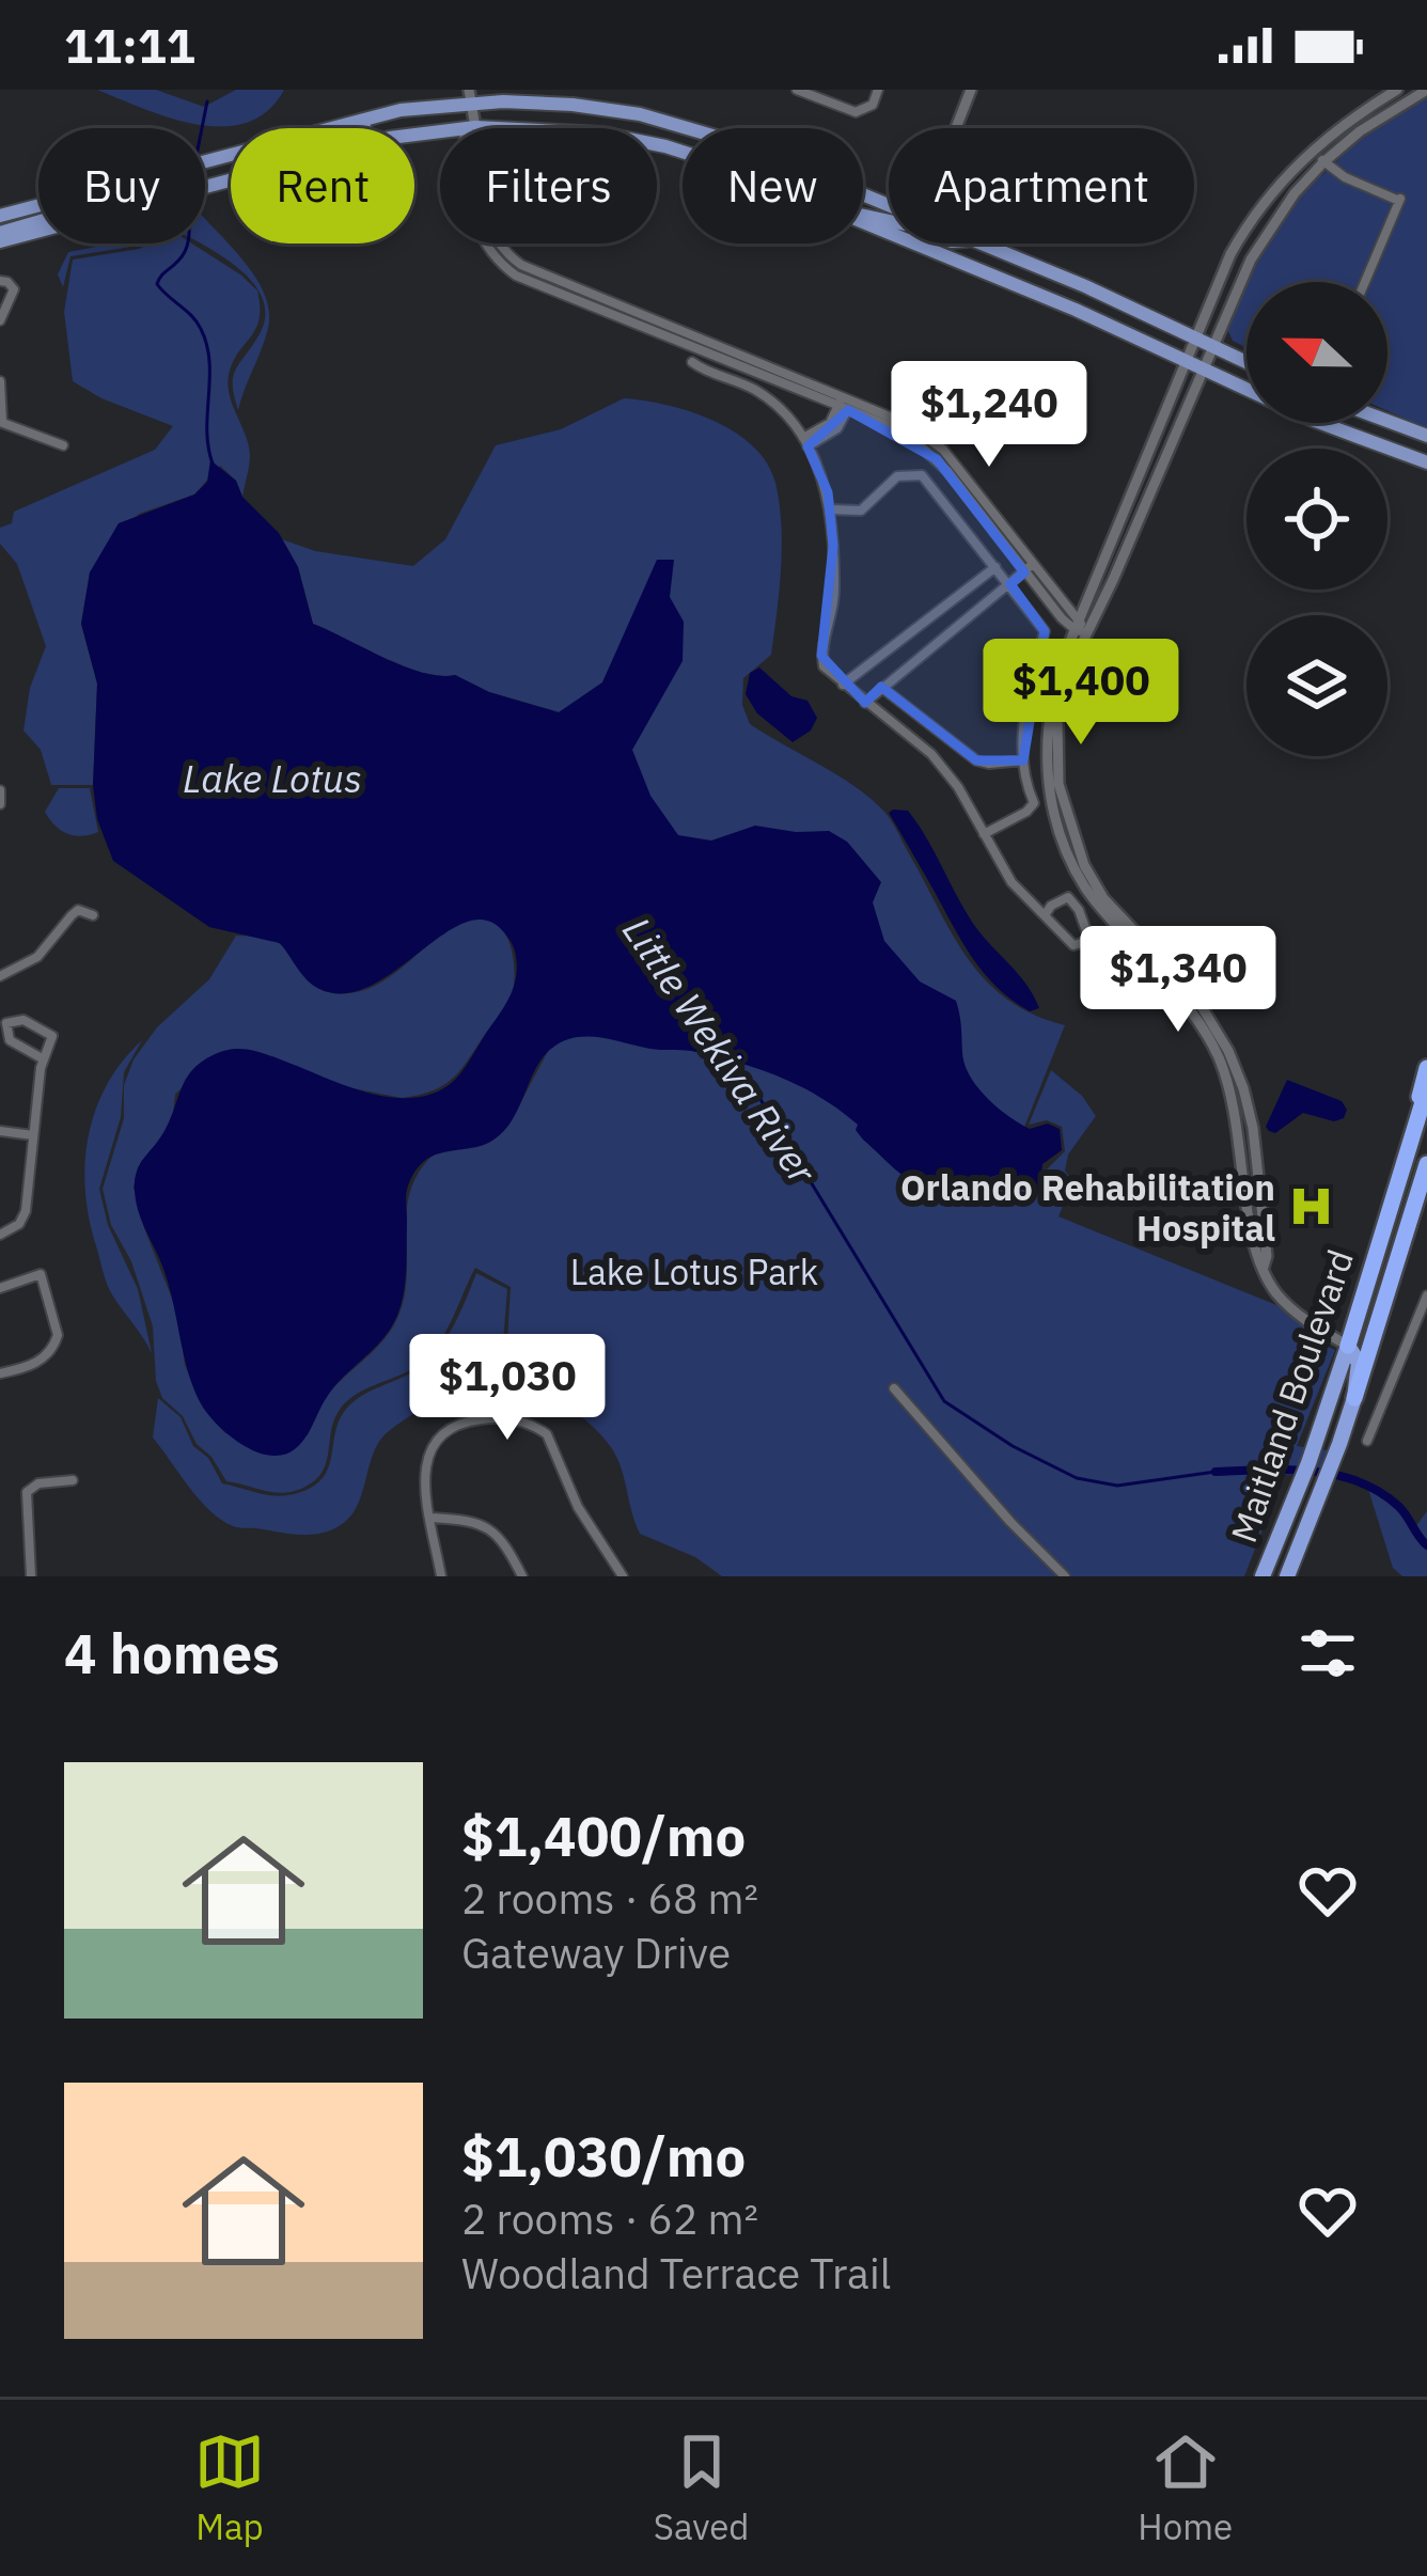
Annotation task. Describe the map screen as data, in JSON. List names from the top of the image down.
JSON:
{
  "streets": {
    "highway": ["Maitland Boulevard"]
  },
  "water": ["Lake Lotus", "Little Wekiva River"],
  "parks": ["Lake Lotus Park"],
  "places": {
    "hospital": ["Orlando Rehabilitation Hospital"]
  },
  "north": "left",
  "page": {
    "status": "11:11",
    "chip": [
      "Buy",
      "Rent",
      "Filters",
      "New",
      "Apartment"
    ],
    "price": [
      "$1,240",
      "$1,400",
      "$1,340",
      "$1,030"
    ],
    "heading": "4 homes",
    "list": [
      {
        "name": "$1,400/mo",
        "note": "2 rooms · 68 m² · Gateway Drive"
      },
      {
        "name": "$1,030/mo",
        "note": "2 rooms · 62 m² · Woodland Terrace Trail"
      }
    ],
    "tabs": ["Map", "Saved", "Home"]
  }
}
